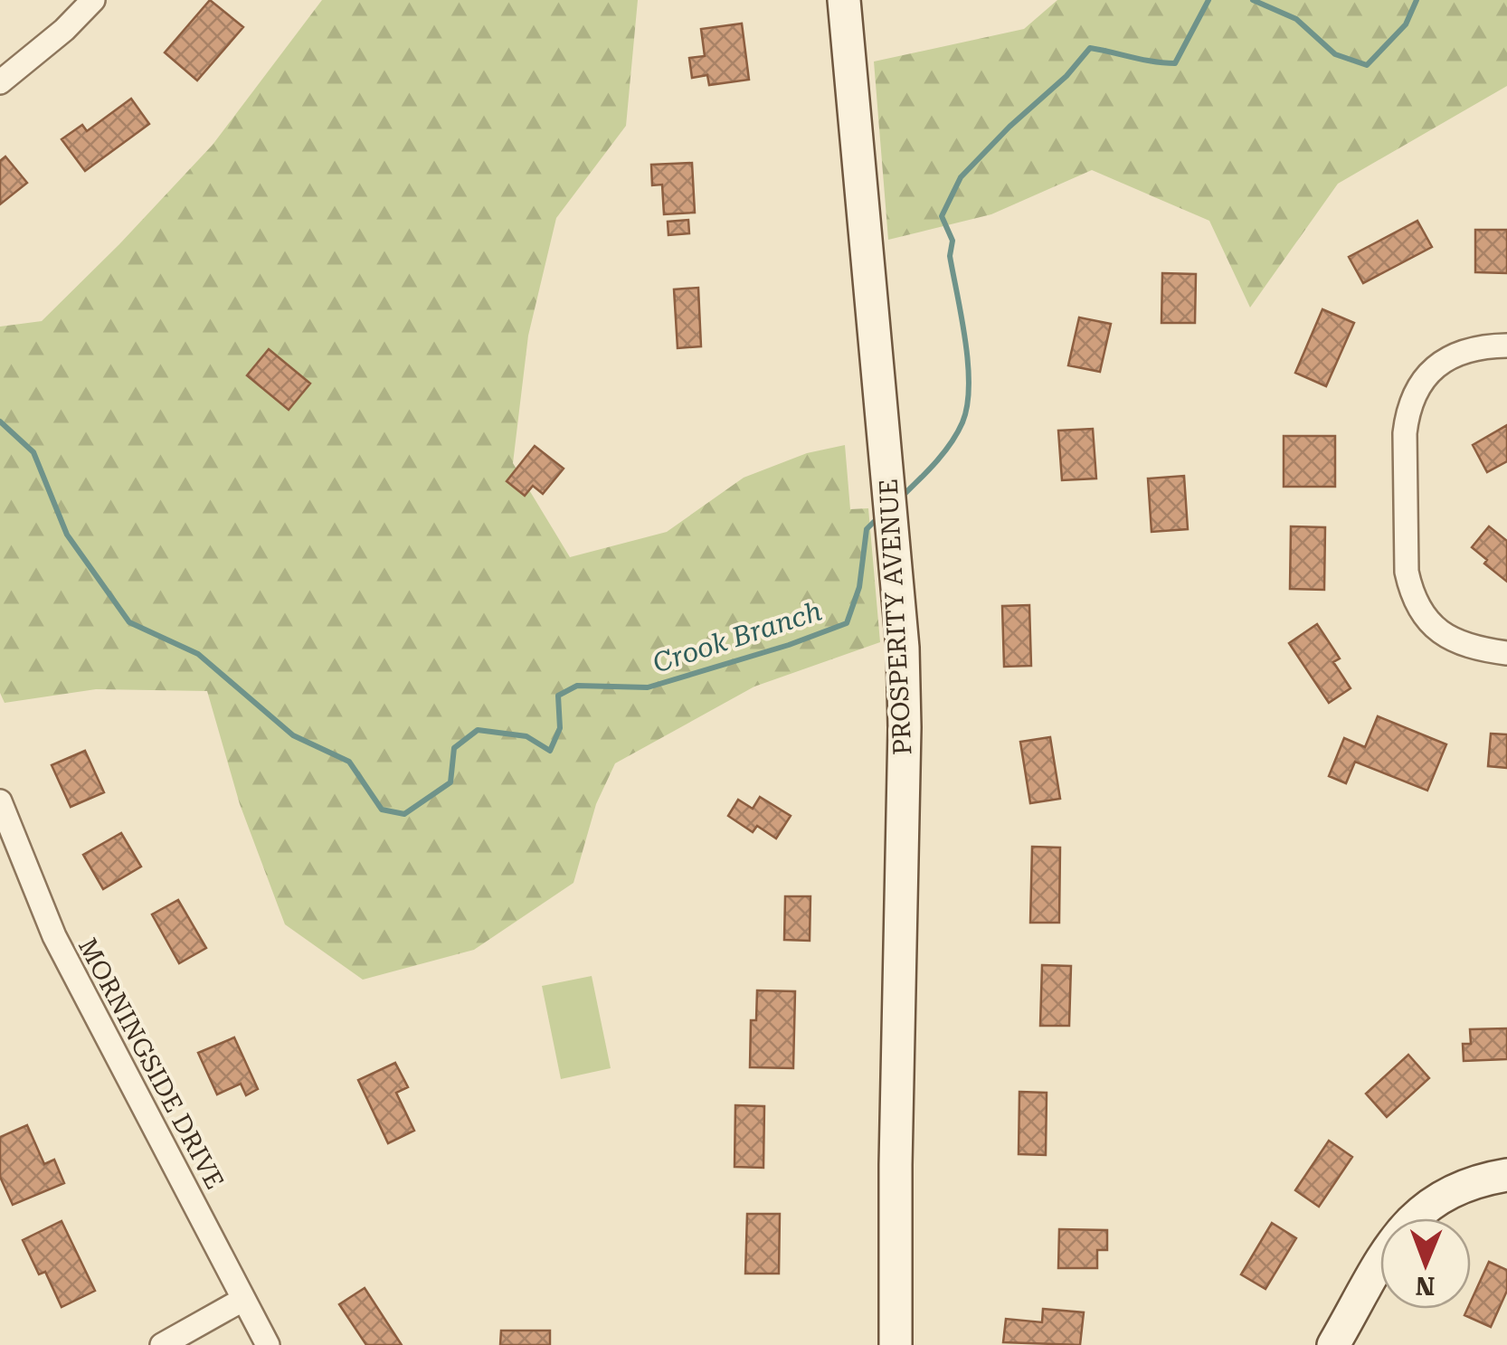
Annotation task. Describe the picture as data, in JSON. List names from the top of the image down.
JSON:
{
  "streets": {
    "main road": ["PROSPERITY AVENUE"],
    "street": ["MORNINGSIDE DRIVE"]
  },
  "water": ["Crook Branch"],
  "north": "bottom"
}
